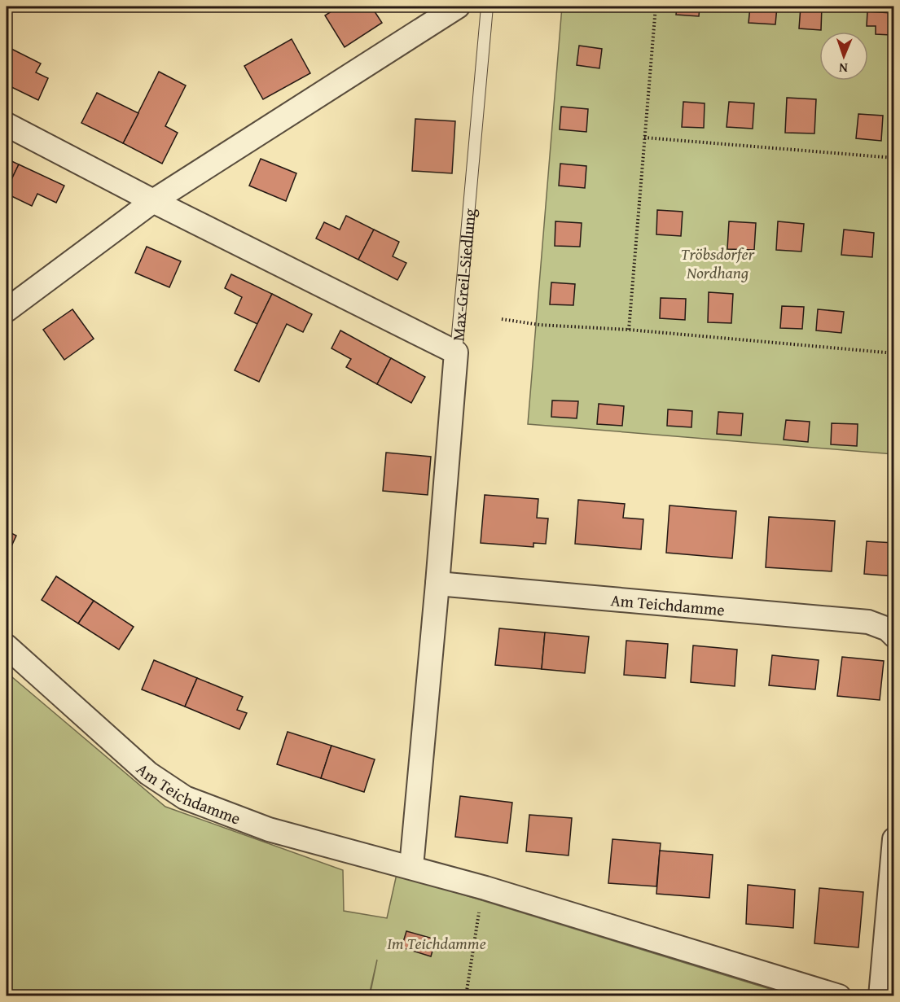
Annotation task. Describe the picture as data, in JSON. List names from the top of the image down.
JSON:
{
  "streets": {
    "street": ["Max-Greil-Siedlung", "Am Teichdamme"]
  },
  "parks": ["Tröbsdorfer Nordhang", "Im Teichdamme"],
  "north": "bottom"
}
